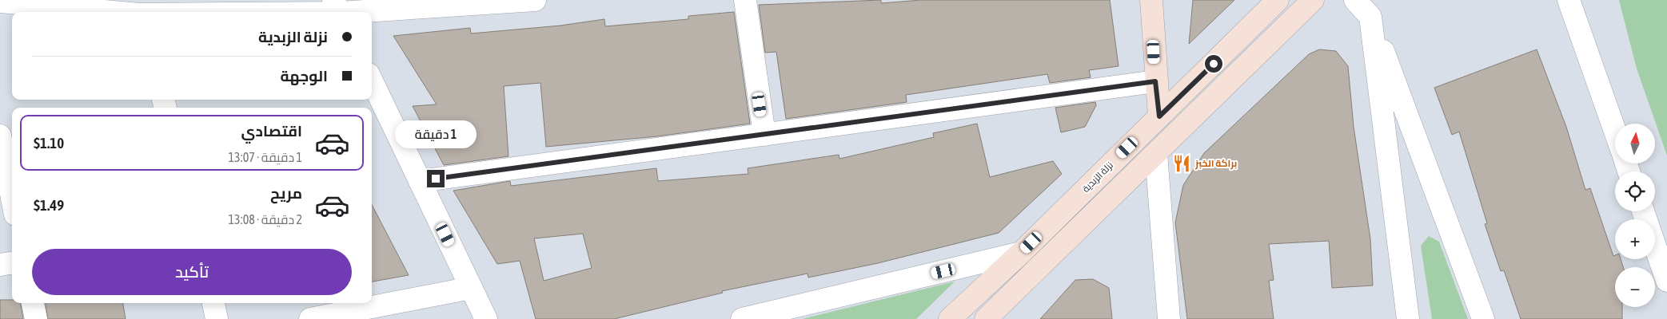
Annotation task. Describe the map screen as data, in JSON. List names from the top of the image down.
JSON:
{
  "streets": {
    "main road": ["نزلة الزبدية"]
  },
  "places": {
    "restaurant": ["براكة الخبز"]
  },
  "north": "top",
  "page": {
    "banner": ["نزلة الزبدية", "الوجهة"],
    "list": [
      {
        "name": "اقتصادي",
        "note": "1 دقيقة · 13:07",
        "value": "$1.10"
      },
      {
        "name": "مريح",
        "note": "2 دقيقة · 13:08",
        "value": "$1.49"
      }
    ],
    "bubble": "1 دقيقة",
    "map_buttons": ["+", "−"],
    "buttons": "تأكيد"
  }
}
